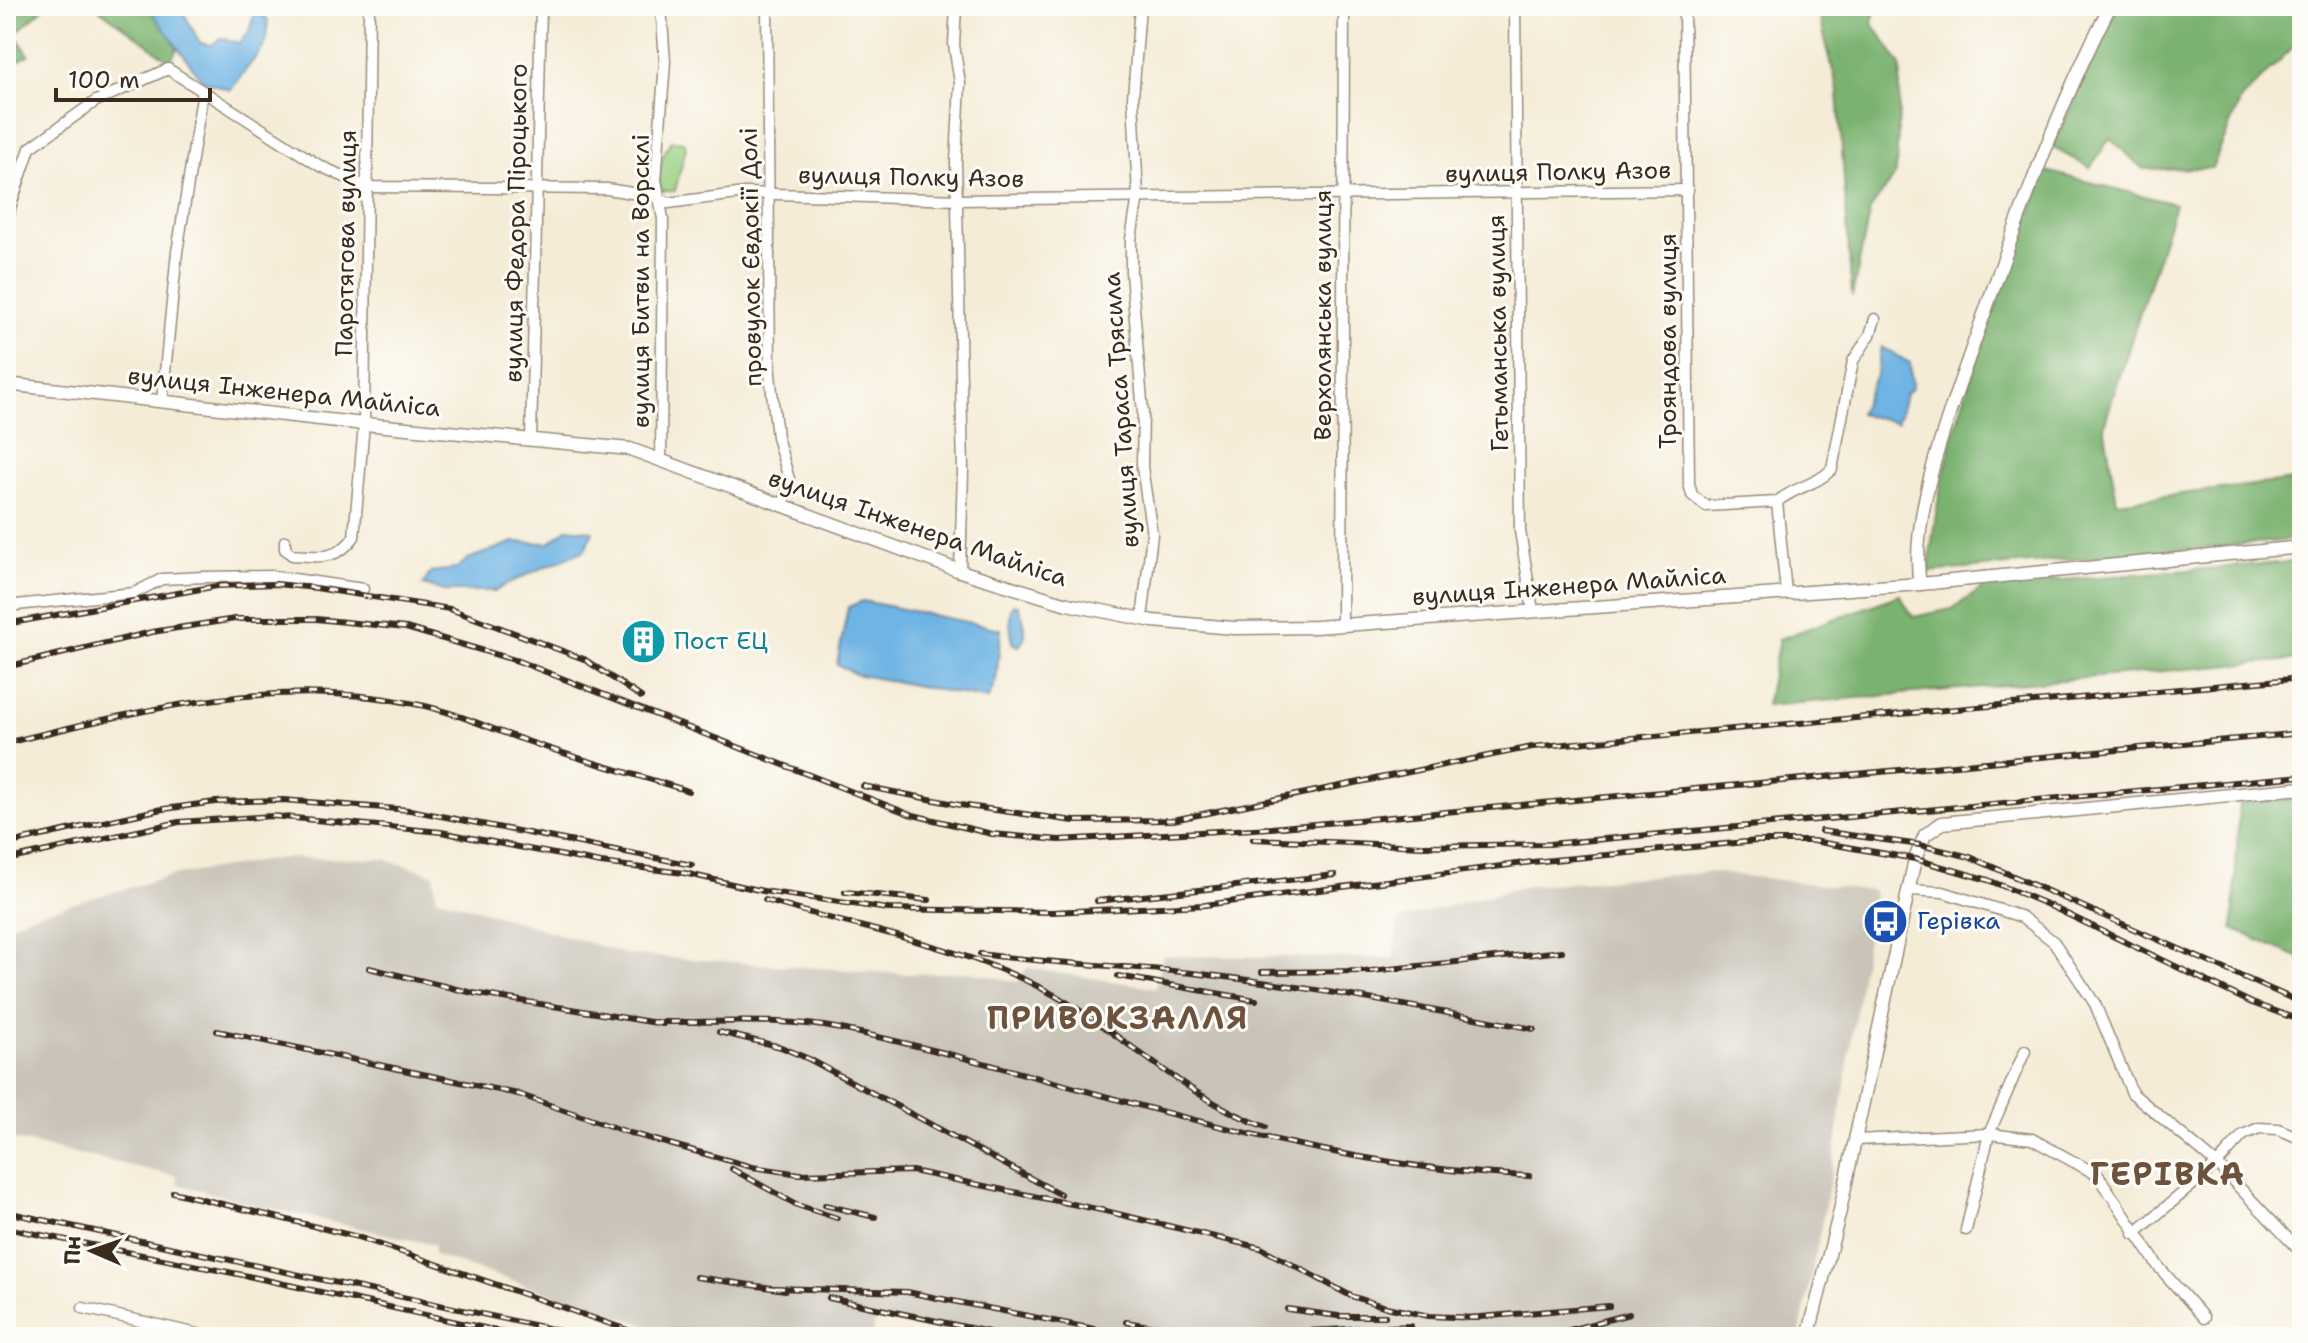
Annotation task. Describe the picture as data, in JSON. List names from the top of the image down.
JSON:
{
  "streets": {
    "street": [
      "вулиця Полку Азов",
      "вулиця Федора Піроцького",
      "Паротягова вулиця",
      "провулок Євдокії Долі",
      "вулиця Битви на Ворсклі",
      "Верхолянська вулиця",
      "Гетьманська вулиця",
      "Трояндова вулиця",
      "вулиця Інженера Майліса",
      "вулиця Тараса Трясила"
    ]
  },
  "crossings": [
    ["вулиця Полку Азов", "вулиця Федора Піроцького"],
    ["вулиця Полку Азов", "Паротягова вулиця"],
    ["вулиця Полку Азов", "провулок Євдокії Долі"],
    ["вулиця Полку Азов", "вулиця Битви на Ворсклі"],
    ["вулиця Полку Азов", "Верхолянська вулиця"],
    ["вулиця Полку Азов", "Гетьманська вулиця"],
    ["вулиця Полку Азов", "Трояндова вулиця"],
    ["вулиця Полку Азов", "вулиця Тараса Трясила"],
    ["вулиця Федора Піроцького", "вулиця Інженера Майліса"],
    ["Паротягова вулиця", "вулиця Інженера Майліса"],
    ["провулок Євдокії Долі", "вулиця Інженера Майліса"],
    ["вулиця Битви на Ворсклі", "вулиця Інженера Майліса"],
    ["Верхолянська вулиця", "вулиця Інженера Майліса"],
    ["Гетьманська вулиця", "вулиця Інженера Майліса"],
    ["вулиця Інженера Майліса", "вулиця Тараса Трясила"]
  ],
  "districts": ["ПРИВОКЗАЛЛЯ", "ГЕРІВКА"],
  "places": {
    "building": ["Пост ЕЦ"],
    "bus stop": ["Герівка"]
  },
  "scale_bar": "100 m",
  "north": "left"
}
